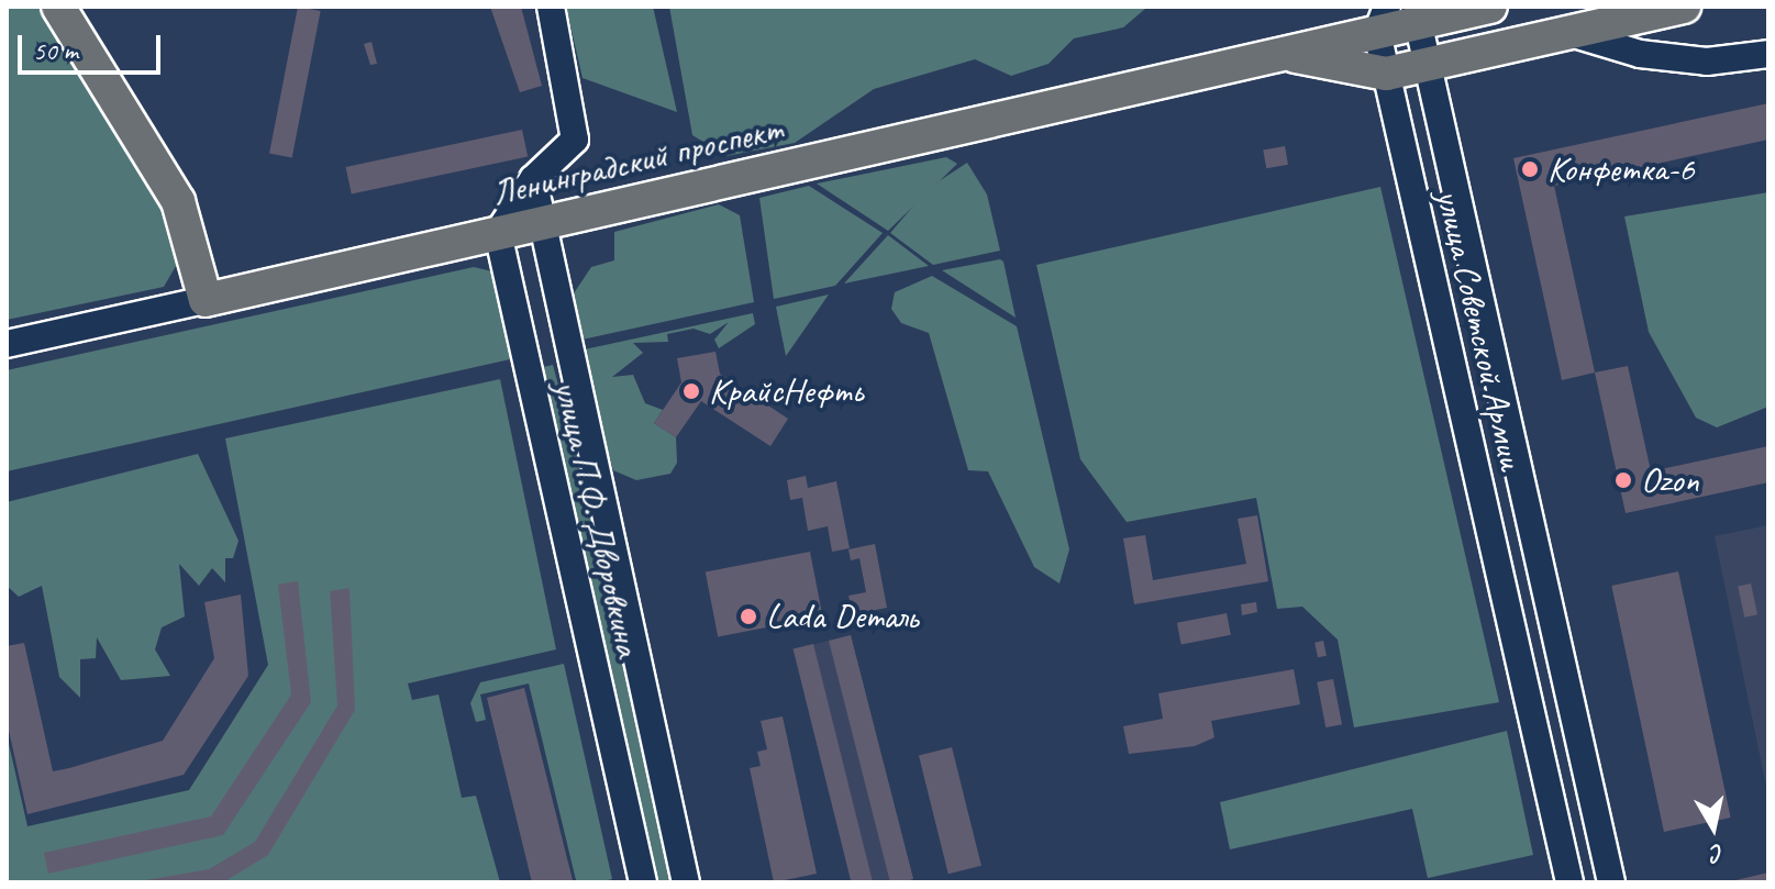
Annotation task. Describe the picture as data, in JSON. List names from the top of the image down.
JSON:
{
  "streets": {
    "main road": ["Ленинградский проспект"],
    "street": ["улица Советской Армии", "улица П.Ф. Дворовкина"]
  },
  "crossings": [
    ["Ленинградский проспект", "улица Советской Армии"],
    ["Ленинградский проспект", "улица П.Ф. Дворовкина"]
  ],
  "places": [
    "Конфетка-6",
    "КрайсНефть",
    "Ozon",
    "Lada Dеталь"
  ],
  "scale_bar": "50 m",
  "north": "bottom"
}
